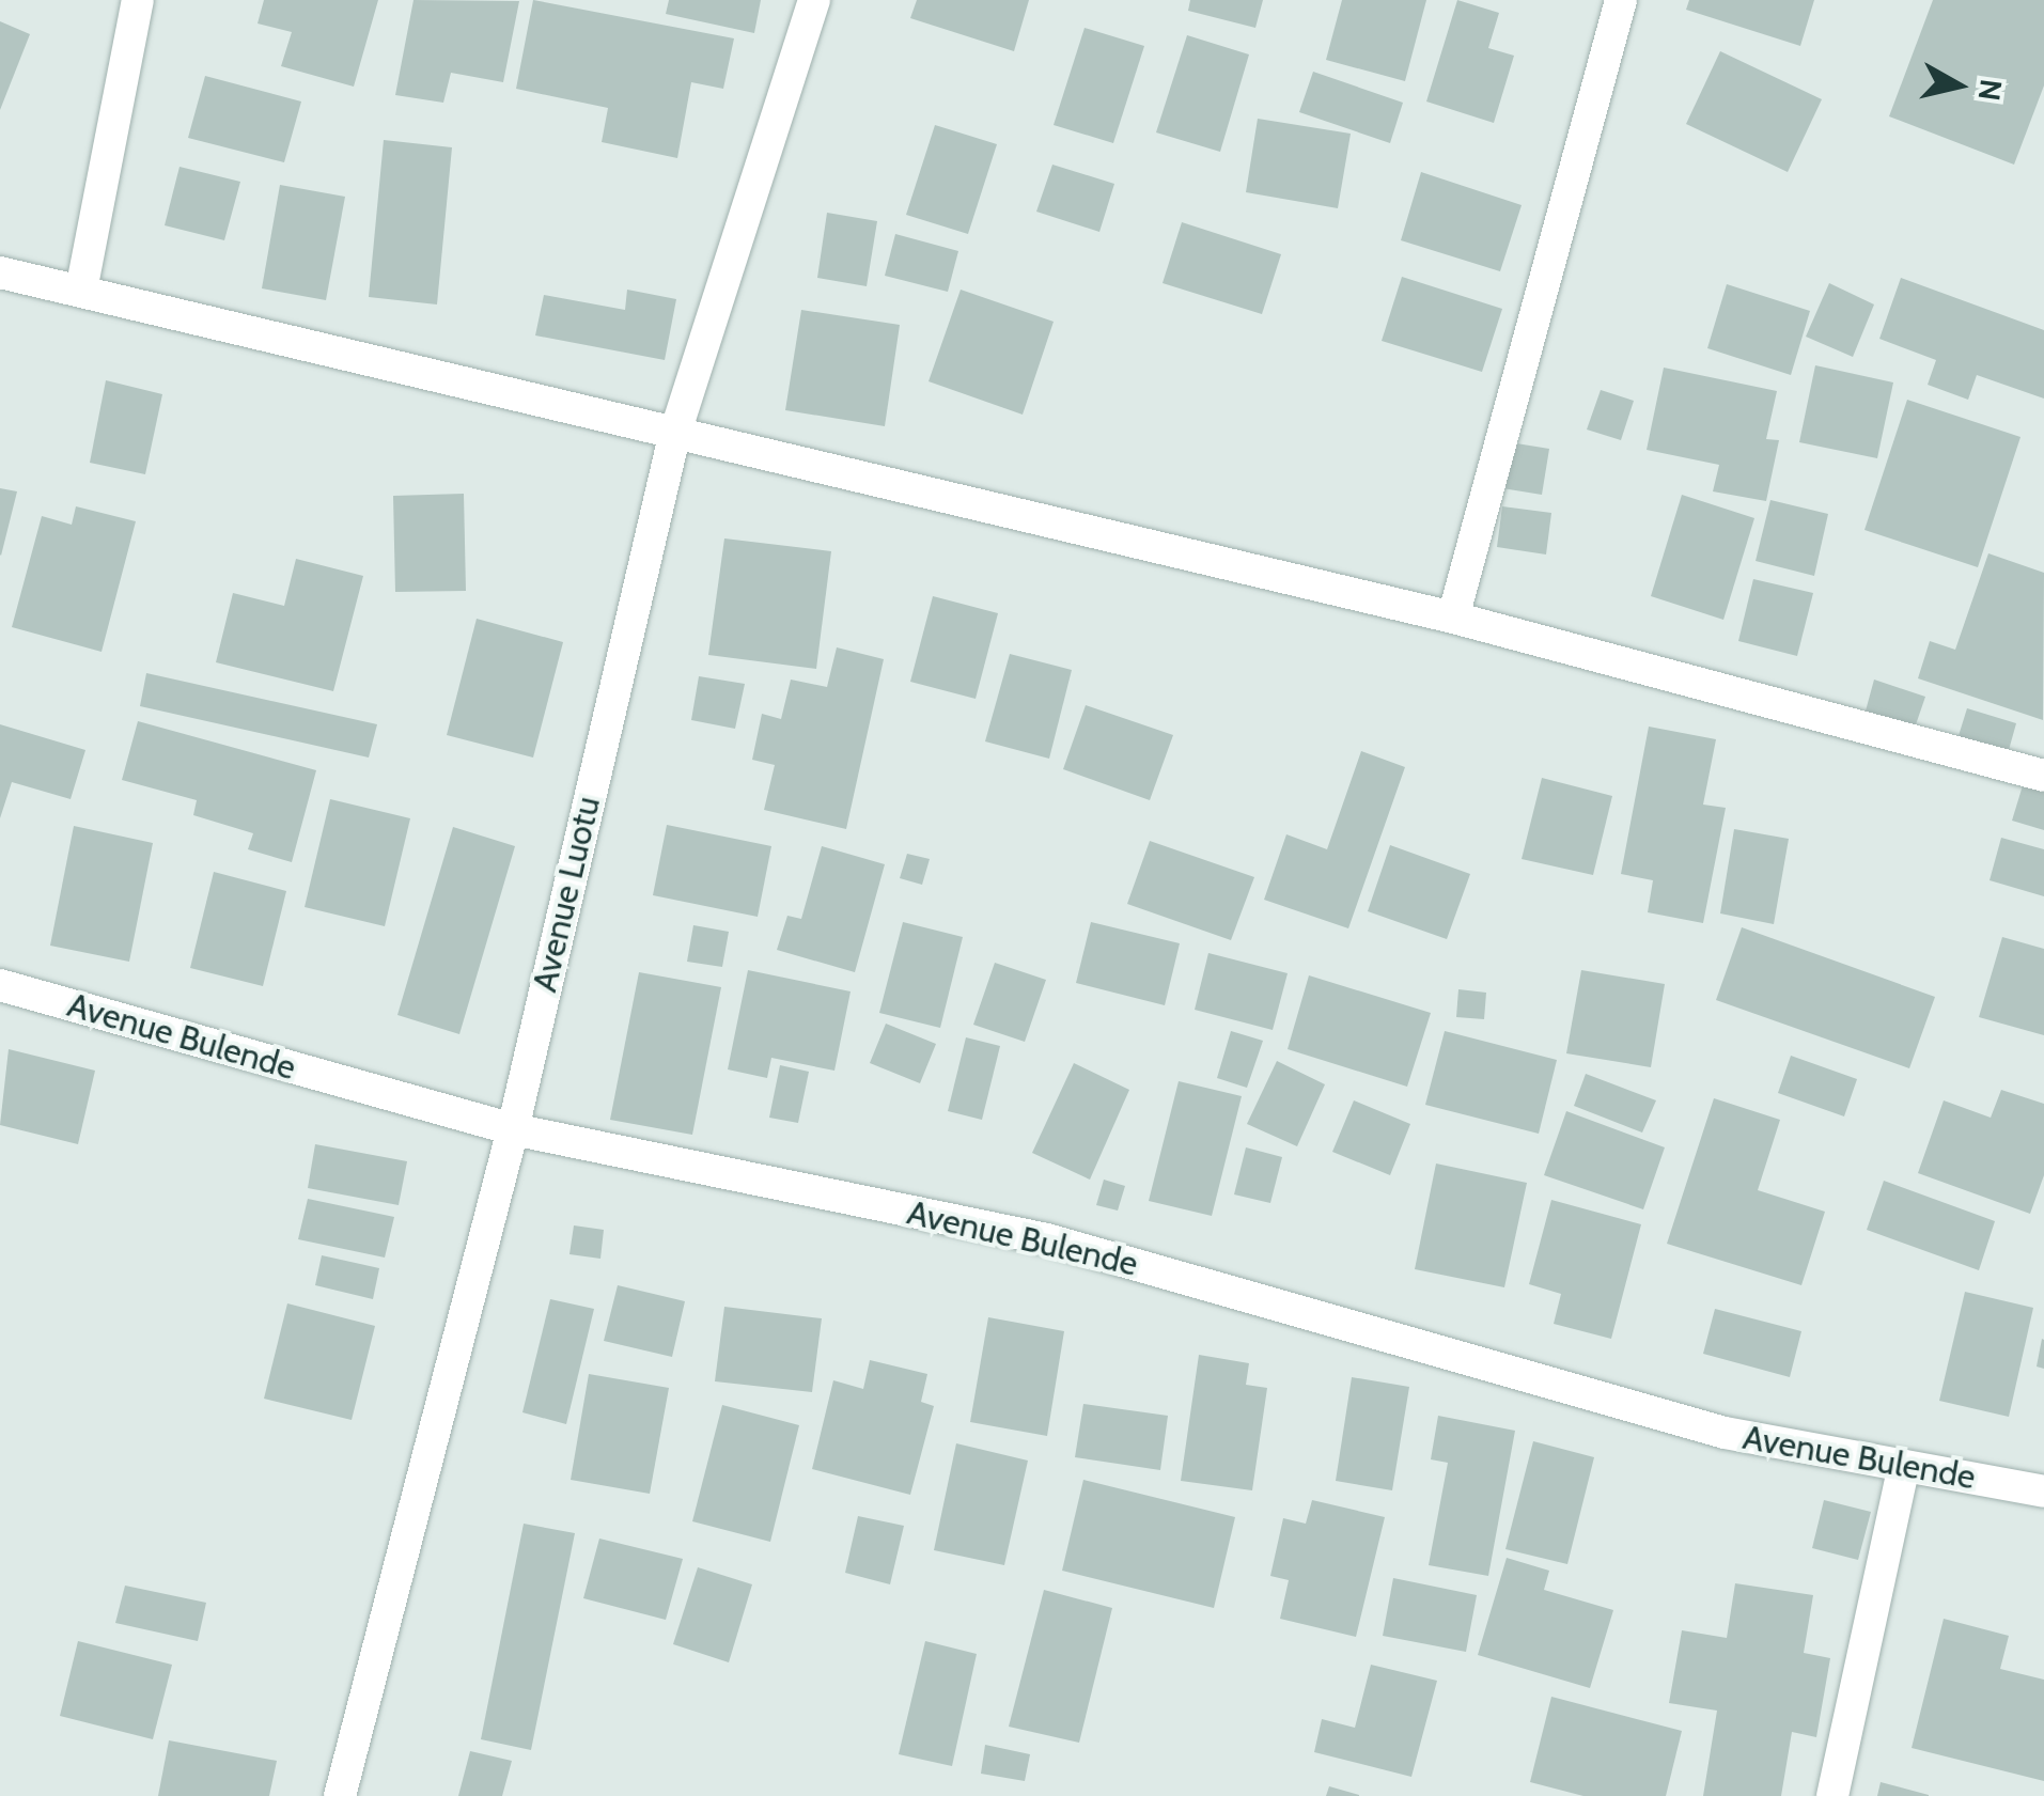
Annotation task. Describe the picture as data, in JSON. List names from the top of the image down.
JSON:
{
  "streets": {
    "street": ["Avenue Luotu", "Avenue Bulende"]
  },
  "crossings": [
    ["Avenue Luotu", "Avenue Bulende"]
  ],
  "north": "right"
}
